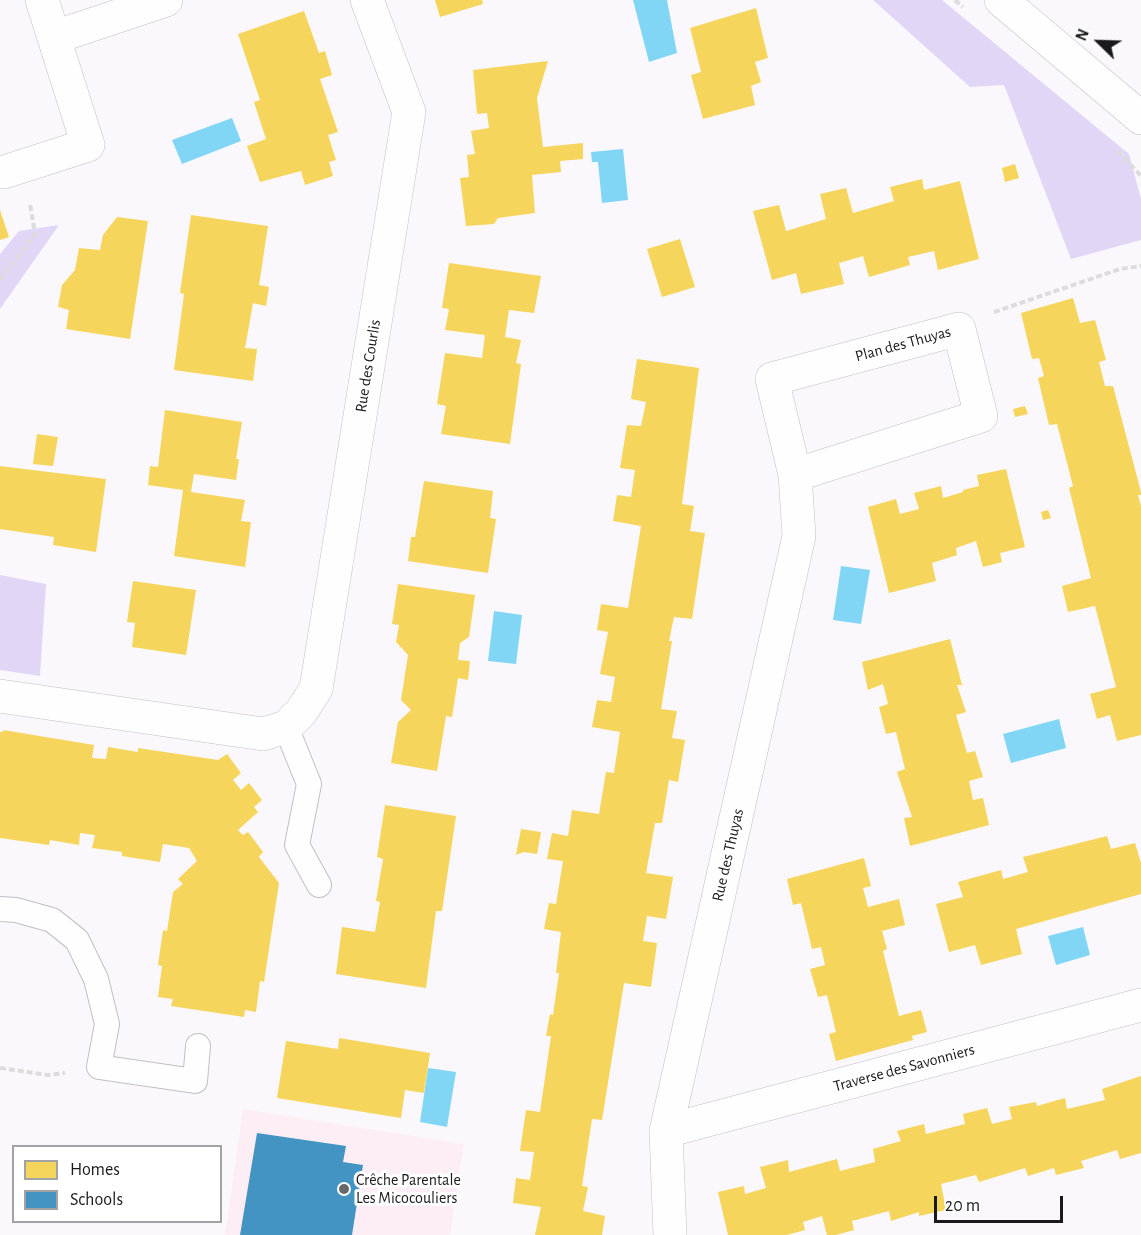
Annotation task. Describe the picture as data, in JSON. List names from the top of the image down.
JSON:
{
  "streets": {
    "street": [
      "Plan des Thuyas",
      "Rue des Courlis",
      "Rue des Thuyas",
      "Traverse des Savonniers"
    ]
  },
  "crossings": [
    ["Plan des Thuyas", "Rue des Thuyas"],
    ["Rue des Thuyas", "Traverse des Savonniers"]
  ],
  "places": ["Crêche Parentale Les Micocouliers"],
  "legend": ["Homes", "Schools"],
  "scale_bar": "20 m",
  "north": "top left"
}
